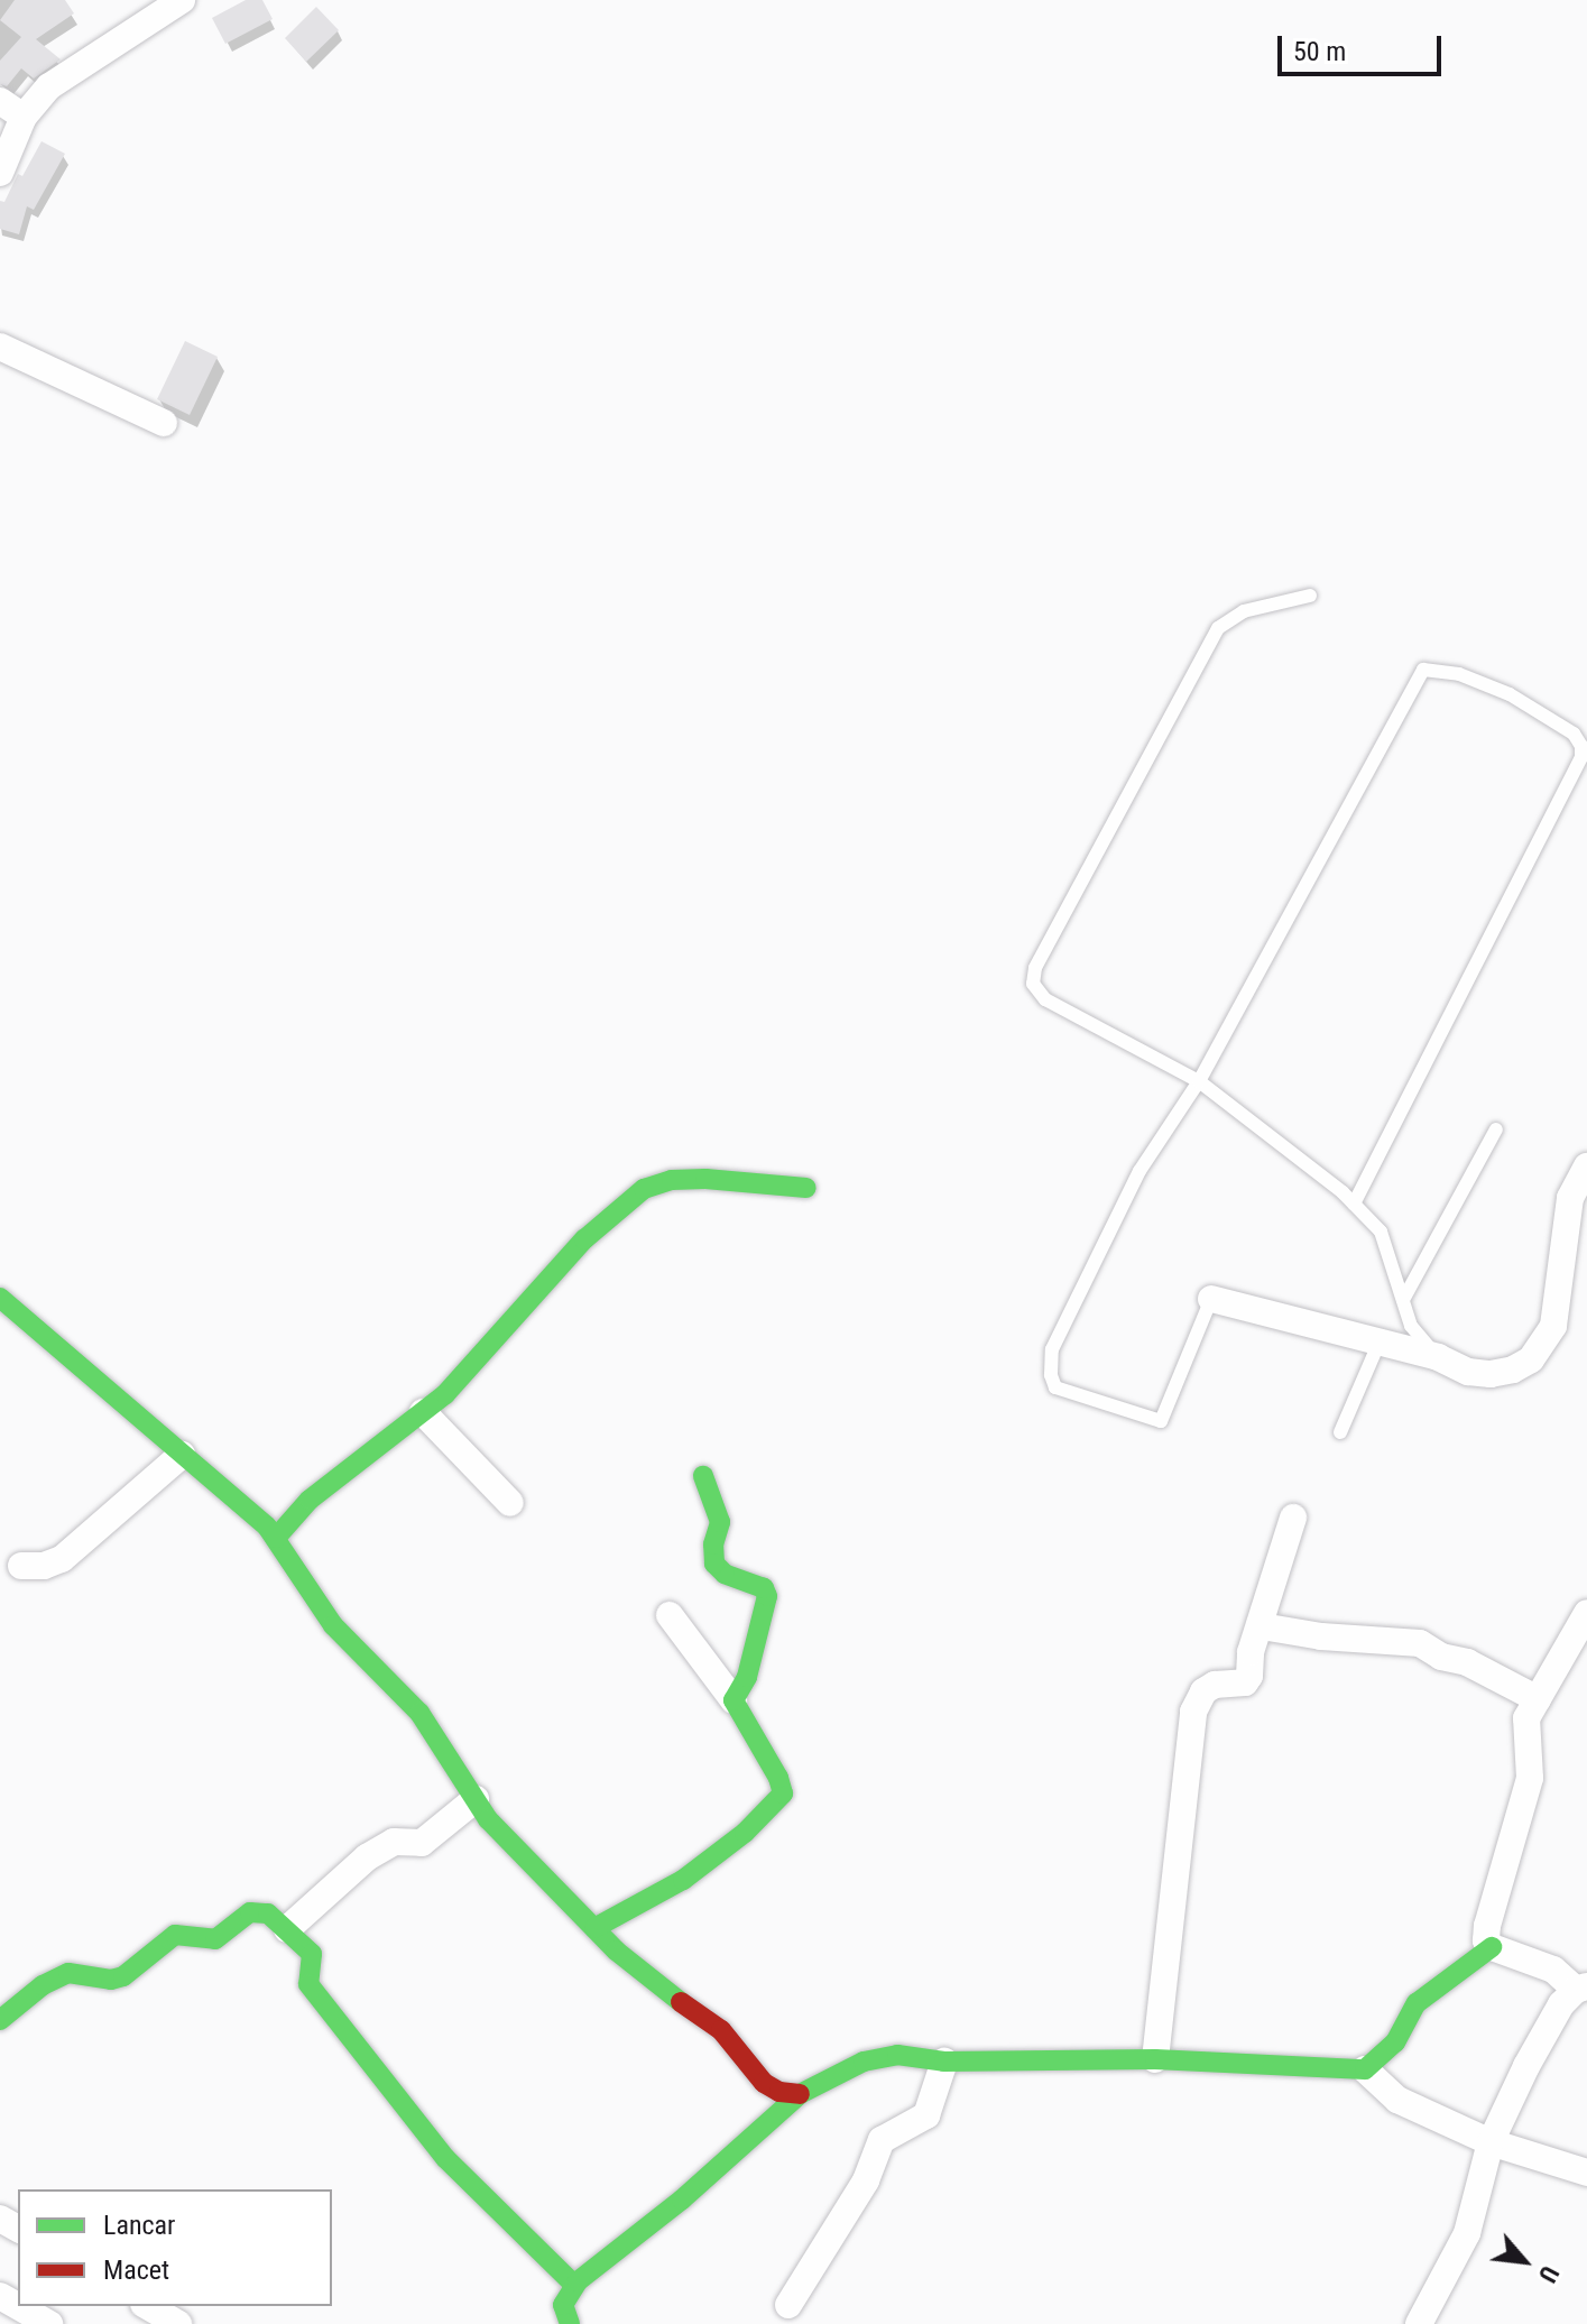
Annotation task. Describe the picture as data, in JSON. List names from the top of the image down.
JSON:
{
  "legend": ["Lancar", "Macet"],
  "scale_bar": "50 m",
  "north": "bottom right"
}
